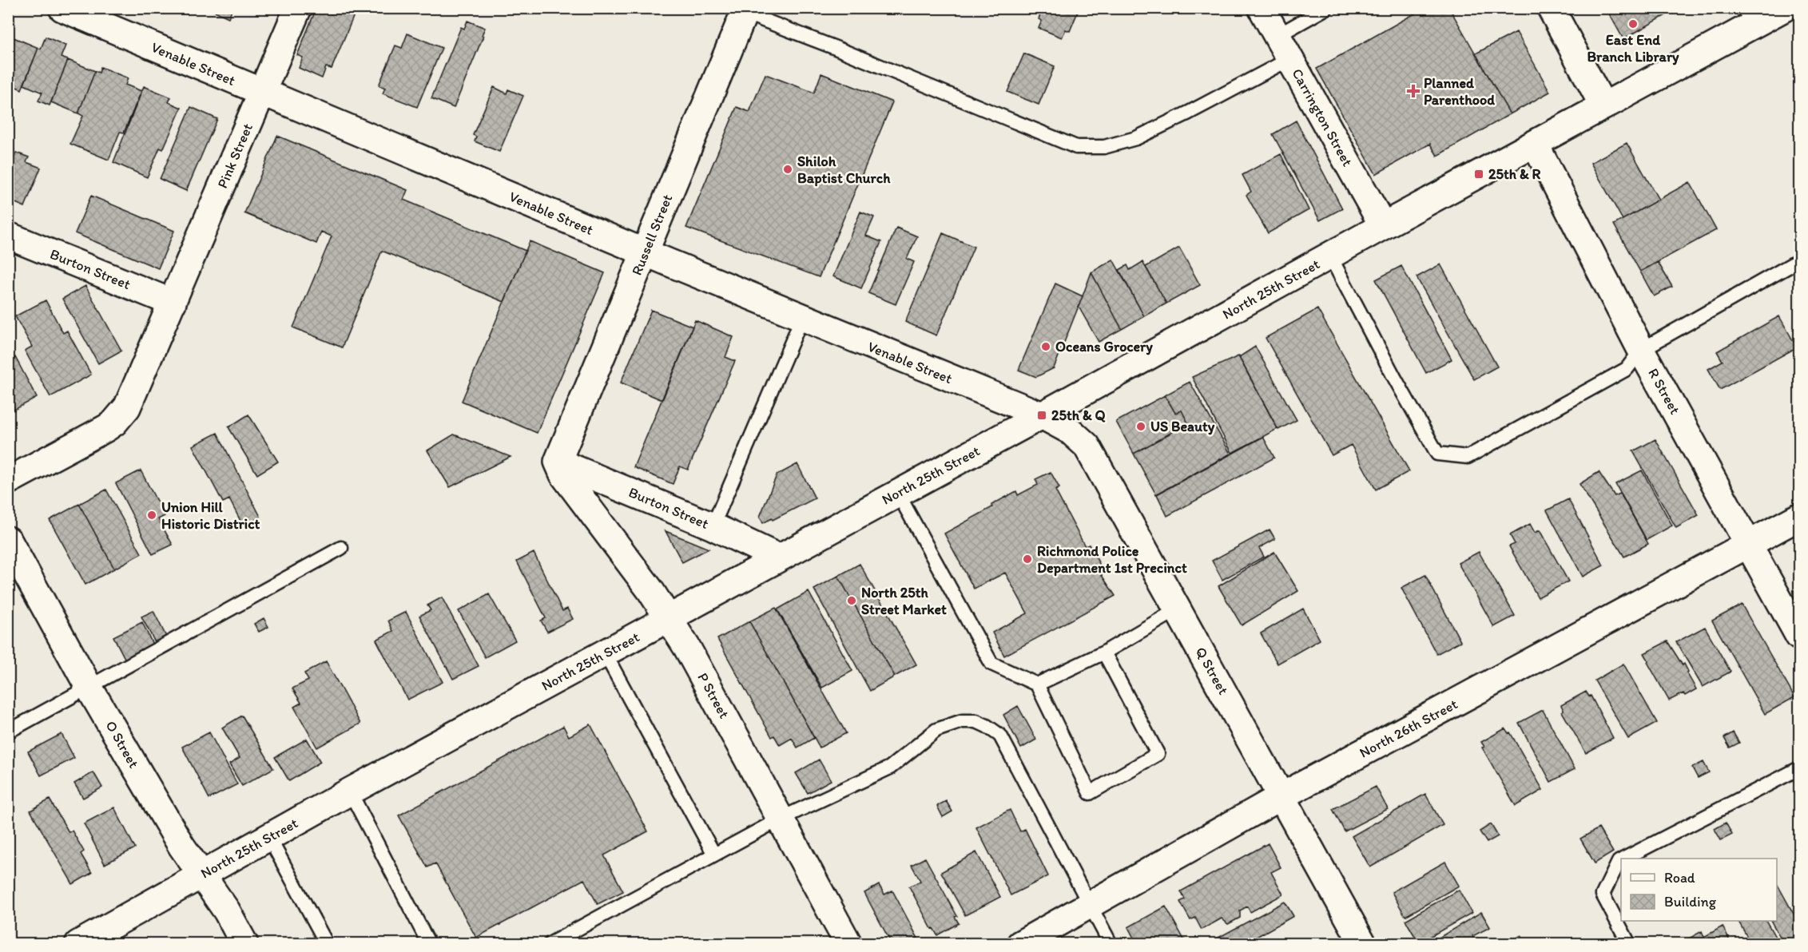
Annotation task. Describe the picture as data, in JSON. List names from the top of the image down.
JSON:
{
  "streets": {
    "street": [
      "Venable Street",
      "Carrington Street",
      "Pink Street",
      "Russell Street",
      "Burton Street",
      "North 25th Street",
      "R Street",
      "Q Street",
      "P Street",
      "North 26th Street",
      "O Street"
    ]
  },
  "crossings": [
    ["Venable Street", "Pink Street"],
    ["Venable Street", "Russell Street"],
    ["Venable Street", "North 25th Street"],
    ["Venable Street", "Q Street"],
    ["Carrington Street", "North 25th Street"],
    ["Pink Street", "Burton Street"],
    ["Russell Street", "Burton Street"],
    ["Russell Street", "P Street"],
    ["Burton Street", "North 25th Street"],
    ["Burton Street", "P Street"],
    ["North 25th Street", "R Street"],
    ["North 25th Street", "Q Street"],
    ["North 25th Street", "P Street"],
    ["North 25th Street", "O Street"],
    ["R Street", "North 26th Street"],
    ["Q Street", "North 26th Street"]
  ],
  "places": {
    "other": [
      "East End Branch Library",
      "Shiloh Baptist Church",
      "Oceans Grocery",
      "US Beauty",
      "Union Hill Historic District",
      "Richmond Police Department 1st Precinct",
      "North 25th Street Market"
    ],
    "health": ["Planned Parenthood"],
    "transit": ["25th & R", "25th & Q"]
  },
  "legend": ["Road", "Building"]
}
